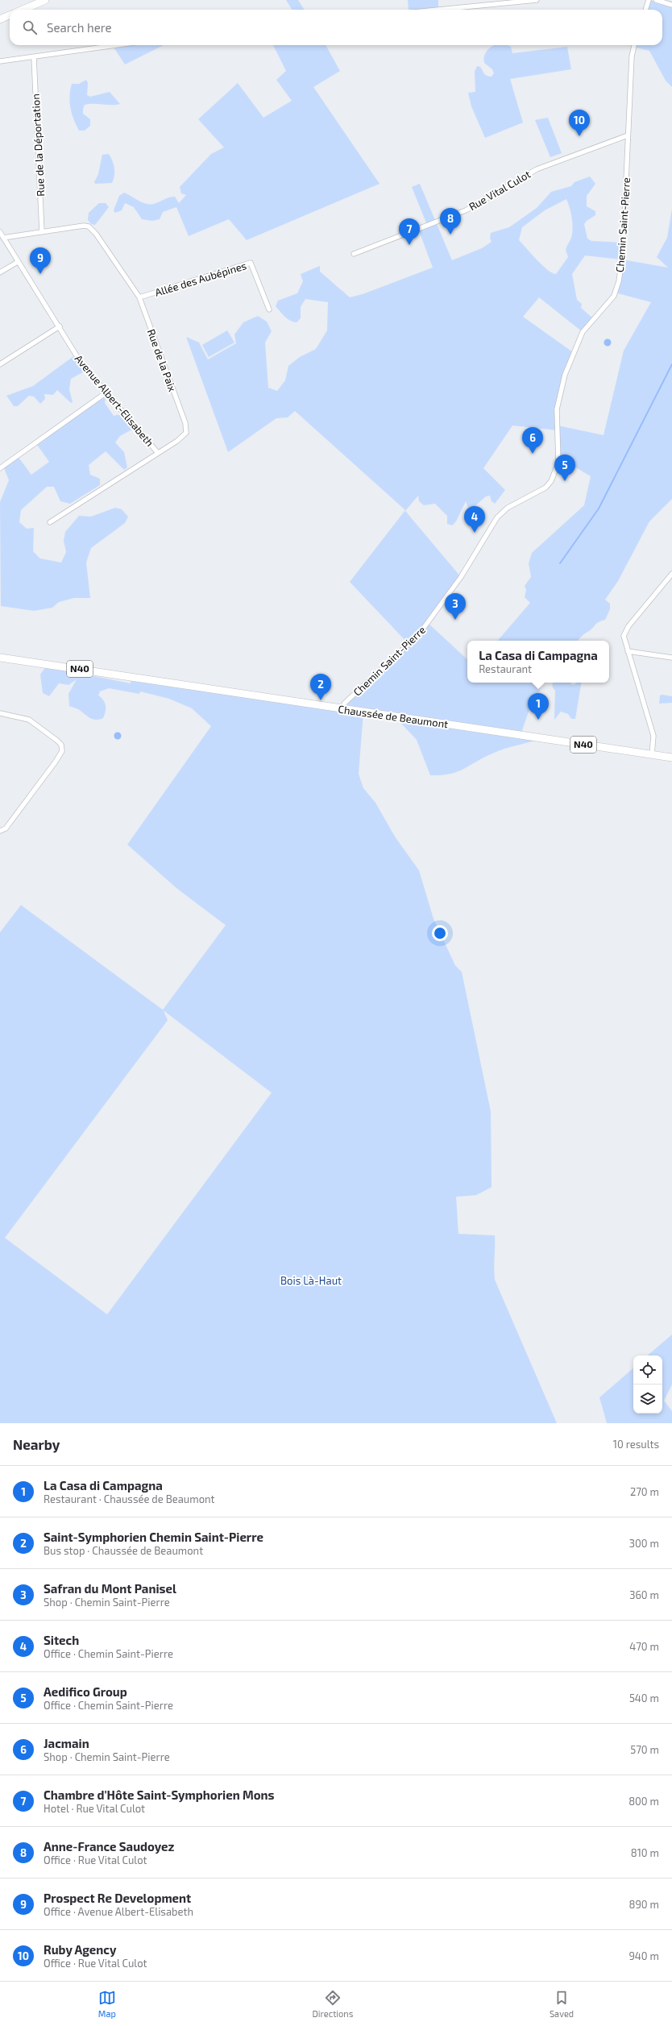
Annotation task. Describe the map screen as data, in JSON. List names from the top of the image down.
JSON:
{
  "streets": {
    "main road": ["N40", "Chaussée de Beaumont"],
    "street": [
      "Rue de la Déportation",
      "Rue Vital Culot",
      "Chemin Saint-Pierre",
      "Allée des Aubépines",
      "Rue de la Paix",
      "Avenue Albert-Elisabeth"
    ]
  },
  "crossings": [
    ["Rue de la Déportation", "Rue de la Paix"],
    ["Rue Vital Culot", "Chemin Saint-Pierre"],
    ["Chemin Saint-Pierre", "Chaussée de Beaumont"],
    ["Allée des Aubépines", "Rue de la Paix"],
    ["Rue de la Paix", "Avenue Albert-Elisabeth"]
  ],
  "parks": ["Bois Là-Haut"],
  "page": {
    "search": "Search here",
    "pins": [
      "10",
      "8",
      "7",
      "9",
      "6",
      "5",
      "4",
      "3",
      "2",
      "1"
    ],
    "popup": ["La Casa di Campagna", "Restaurant"],
    "heading": ["Nearby", "10 results"],
    "list": [
      {
        "mark": "1",
        "name": "La Casa di Campagna",
        "note": "Restaurant · Chaussée de Beaumont",
        "value": "270 m"
      },
      {
        "mark": "2",
        "name": "Saint-Symphorien Chemin Saint-Pierre",
        "note": "Bus stop · Chaussée de Beaumont",
        "value": "300 m"
      },
      {
        "mark": "3",
        "name": "Safran du Mont Panisel",
        "note": "Shop · Chemin Saint-Pierre",
        "value": "360 m"
      },
      {
        "mark": "4",
        "name": "Sitech",
        "note": "Office · Chemin Saint-Pierre",
        "value": "470 m"
      },
      {
        "mark": "5",
        "name": "Aedifico Group",
        "note": "Office · Chemin Saint-Pierre",
        "value": "540 m"
      },
      {
        "mark": "6",
        "name": "Jacmain",
        "note": "Shop · Chemin Saint-Pierre",
        "value": "570 m"
      },
      {
        "mark": "7",
        "name": "Chambre d'Hôte Saint-Symphorien Mons",
        "note": "Hotel · Rue Vital Culot",
        "value": "800 m"
      },
      {
        "mark": "8",
        "name": "Anne-France Saudoyez",
        "note": "Office · Rue Vital Culot",
        "value": "810 m"
      },
      {
        "mark": "9",
        "name": "Prospect Re Development",
        "note": "Office · Avenue Albert-Elisabeth",
        "value": "890 m"
      },
      {
        "mark": "10",
        "name": "Ruby Agency",
        "note": "Office · Rue Vital Culot",
        "value": "940 m"
      }
    ],
    "nav": ["Map", "Directions", "Saved"]
  }
}
